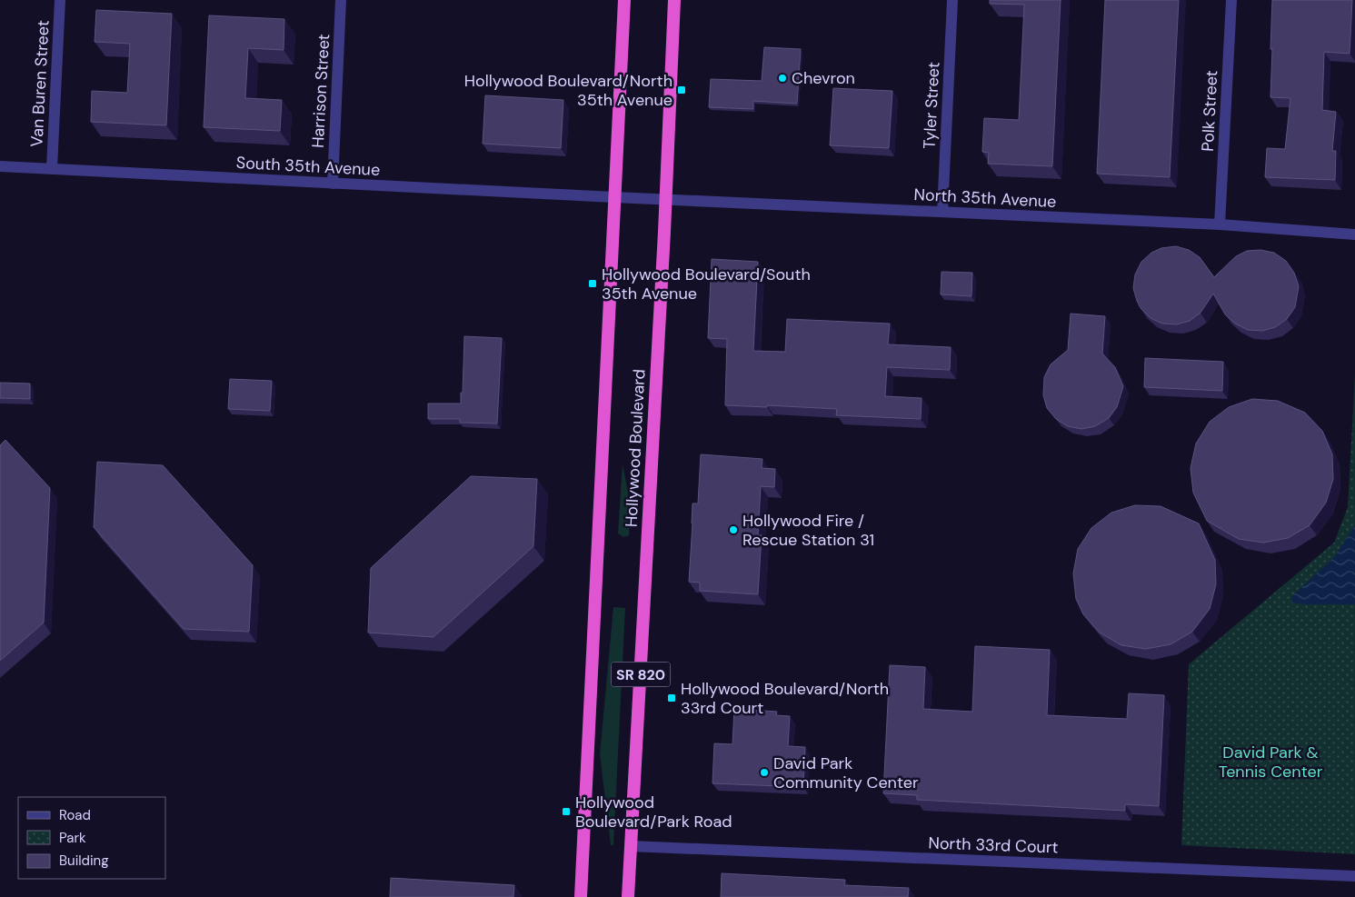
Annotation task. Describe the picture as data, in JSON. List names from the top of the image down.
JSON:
{
  "streets": {
    "highway": ["Hollywood Boulevard", "SR 820"],
    "street": [
      "Van Buren Street",
      "Harrison Street",
      "Tyler Street",
      "Polk Street",
      "South 35th Avenue",
      "North 35th Avenue",
      "North 33rd Court"
    ]
  },
  "crossings": [
    ["Van Buren Street", "South 35th Avenue"],
    ["Harrison Street", "South 35th Avenue"],
    ["Tyler Street", "North 35th Avenue"],
    ["Polk Street", "North 35th Avenue"],
    ["South 35th Avenue", "North 35th Avenue"],
    ["South 35th Avenue", "Hollywood Boulevard"],
    ["North 35th Avenue", "Hollywood Boulevard"],
    ["Hollywood Boulevard", "North 33rd Court"]
  ],
  "parks": ["David Park & Tennis Center"],
  "places": {
    "other": ["Chevron", "Hollywood Fire / Rescue Station 31", "David Park Community Center"],
    "transit": [
      "Hollywood Boulevard/North 35th Avenue",
      "Hollywood Boulevard/South 35th Avenue",
      "Hollywood Boulevard/North 33rd Court",
      "Hollywood Boulevard/Park Road"
    ]
  },
  "legend": ["Road", "Park", "Building"]
}
